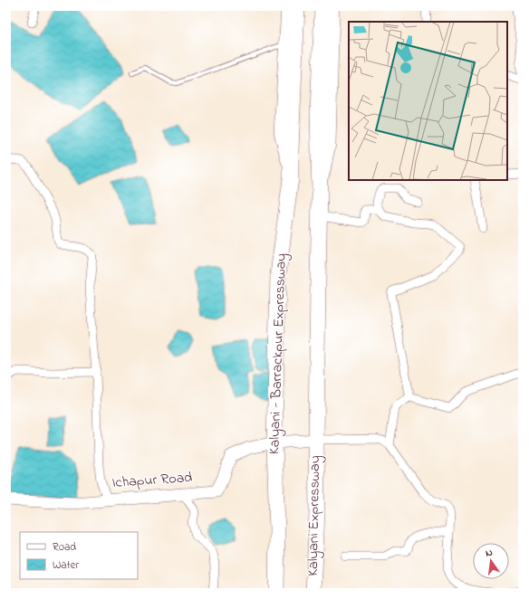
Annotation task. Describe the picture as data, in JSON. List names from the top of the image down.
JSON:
{
  "streets": {
    "highway": ["Kalyani - Barrackpur Expressway", "Kalyani Expressway"],
    "street": ["Ichapur Road"]
  },
  "crossings": [
    ["Kalyani - Barrackpur Expressway", "Ichapur Road"]
  ],
  "legend": ["Road", "Water"],
  "north": "top"
}
